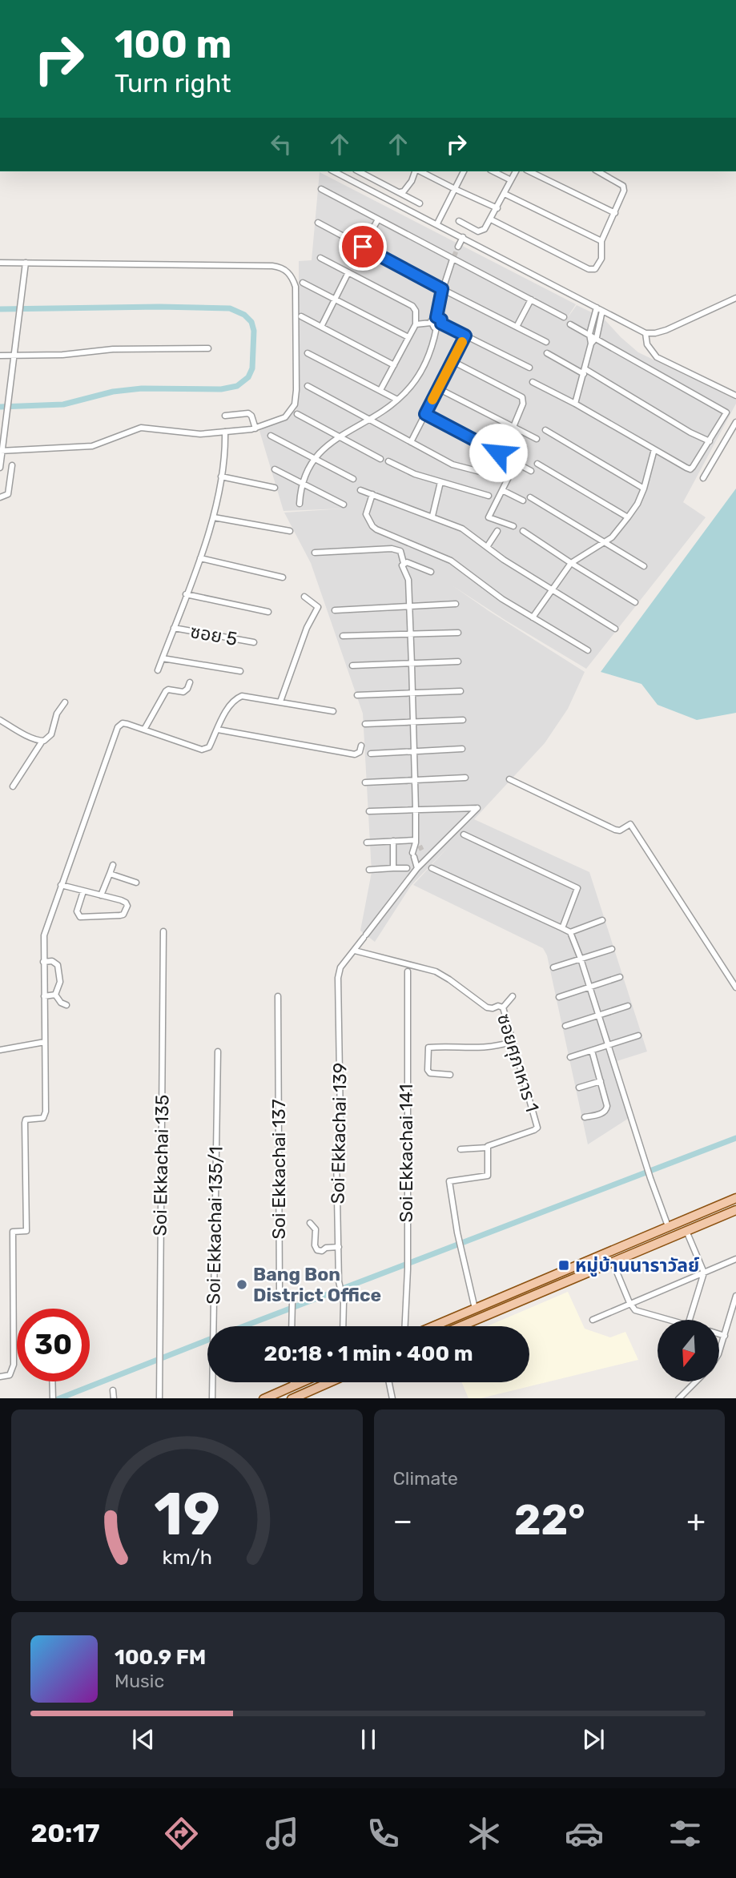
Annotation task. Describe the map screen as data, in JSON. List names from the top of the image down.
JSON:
{
  "streets": {
    "street": [
      "ซอย 5",
      "ซอยศุภาหาร 1",
      "Soi Ekkachai 139",
      "Soi Ekkachai 141",
      "Soi Ekkachai 135",
      "Soi Ekkachai 137",
      "Soi Ekkachai 135/1"
    ]
  },
  "crossings": [
    ["ซอยศุภาหาร 1", "Soi Ekkachai 139"]
  ],
  "places": {
    "transit": ["หมู่บ้านนาราวัลย์"],
    "other": ["Bang Bon District Office"]
  },
  "north": "bottom",
  "page": {
    "turn": ["100 m", "Turn right"],
    "limit": "30",
    "trip": "20:18 · 1 min · 400 m",
    "tile": "Climate",
    "heat": ["−", "22°", "+"],
    "song": ["100.9 FM", "Music"],
    "tabs": "20:17",
    "gauge": ["19", "km/h"]
  }
}
